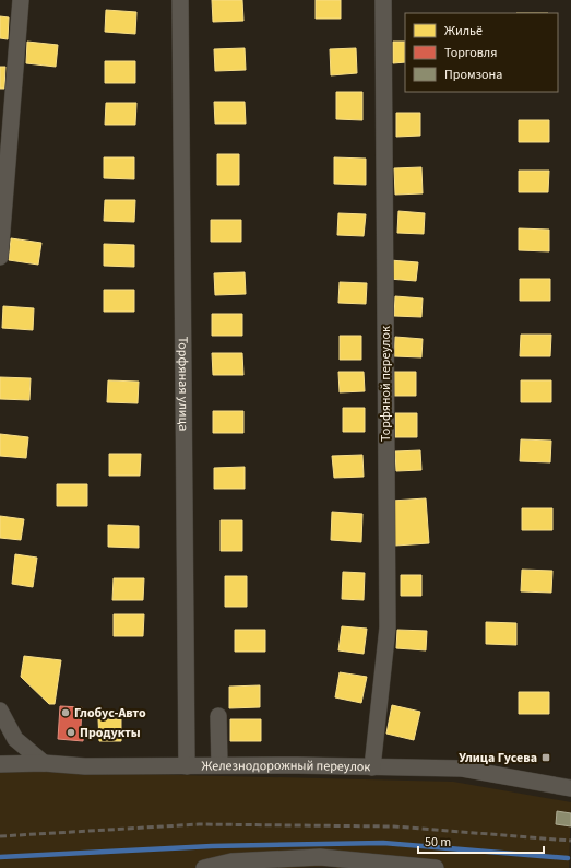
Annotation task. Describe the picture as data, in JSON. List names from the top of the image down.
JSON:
{
  "streets": {
    "street": ["Торфяная улица", "Торфяной переулок", "Железнодорожный переулок"]
  },
  "crossings": [
    ["Торфяная улица", "Железнодорожный переулок"],
    ["Торфяной переулок", "Железнодорожный переулок"]
  ],
  "places": {
    "other": ["Глобус-Авто", "Продукты"],
    "transit": ["Улица Гусева"]
  },
  "legend": ["Жильё", "Торговля", "Промзона"],
  "scale_bar": "50 m"
}
